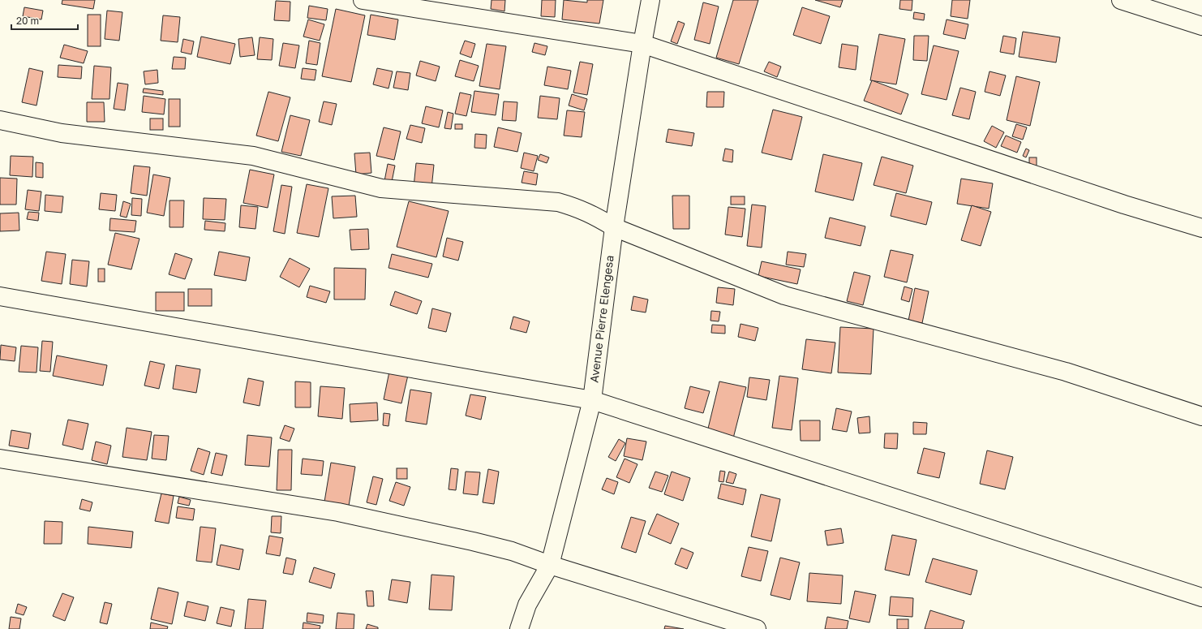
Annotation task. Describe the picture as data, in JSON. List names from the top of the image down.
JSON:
{
  "streets": {
    "street": ["Avenue Pierre Elengesa"]
  },
  "scale_bar": "20 m"
}
